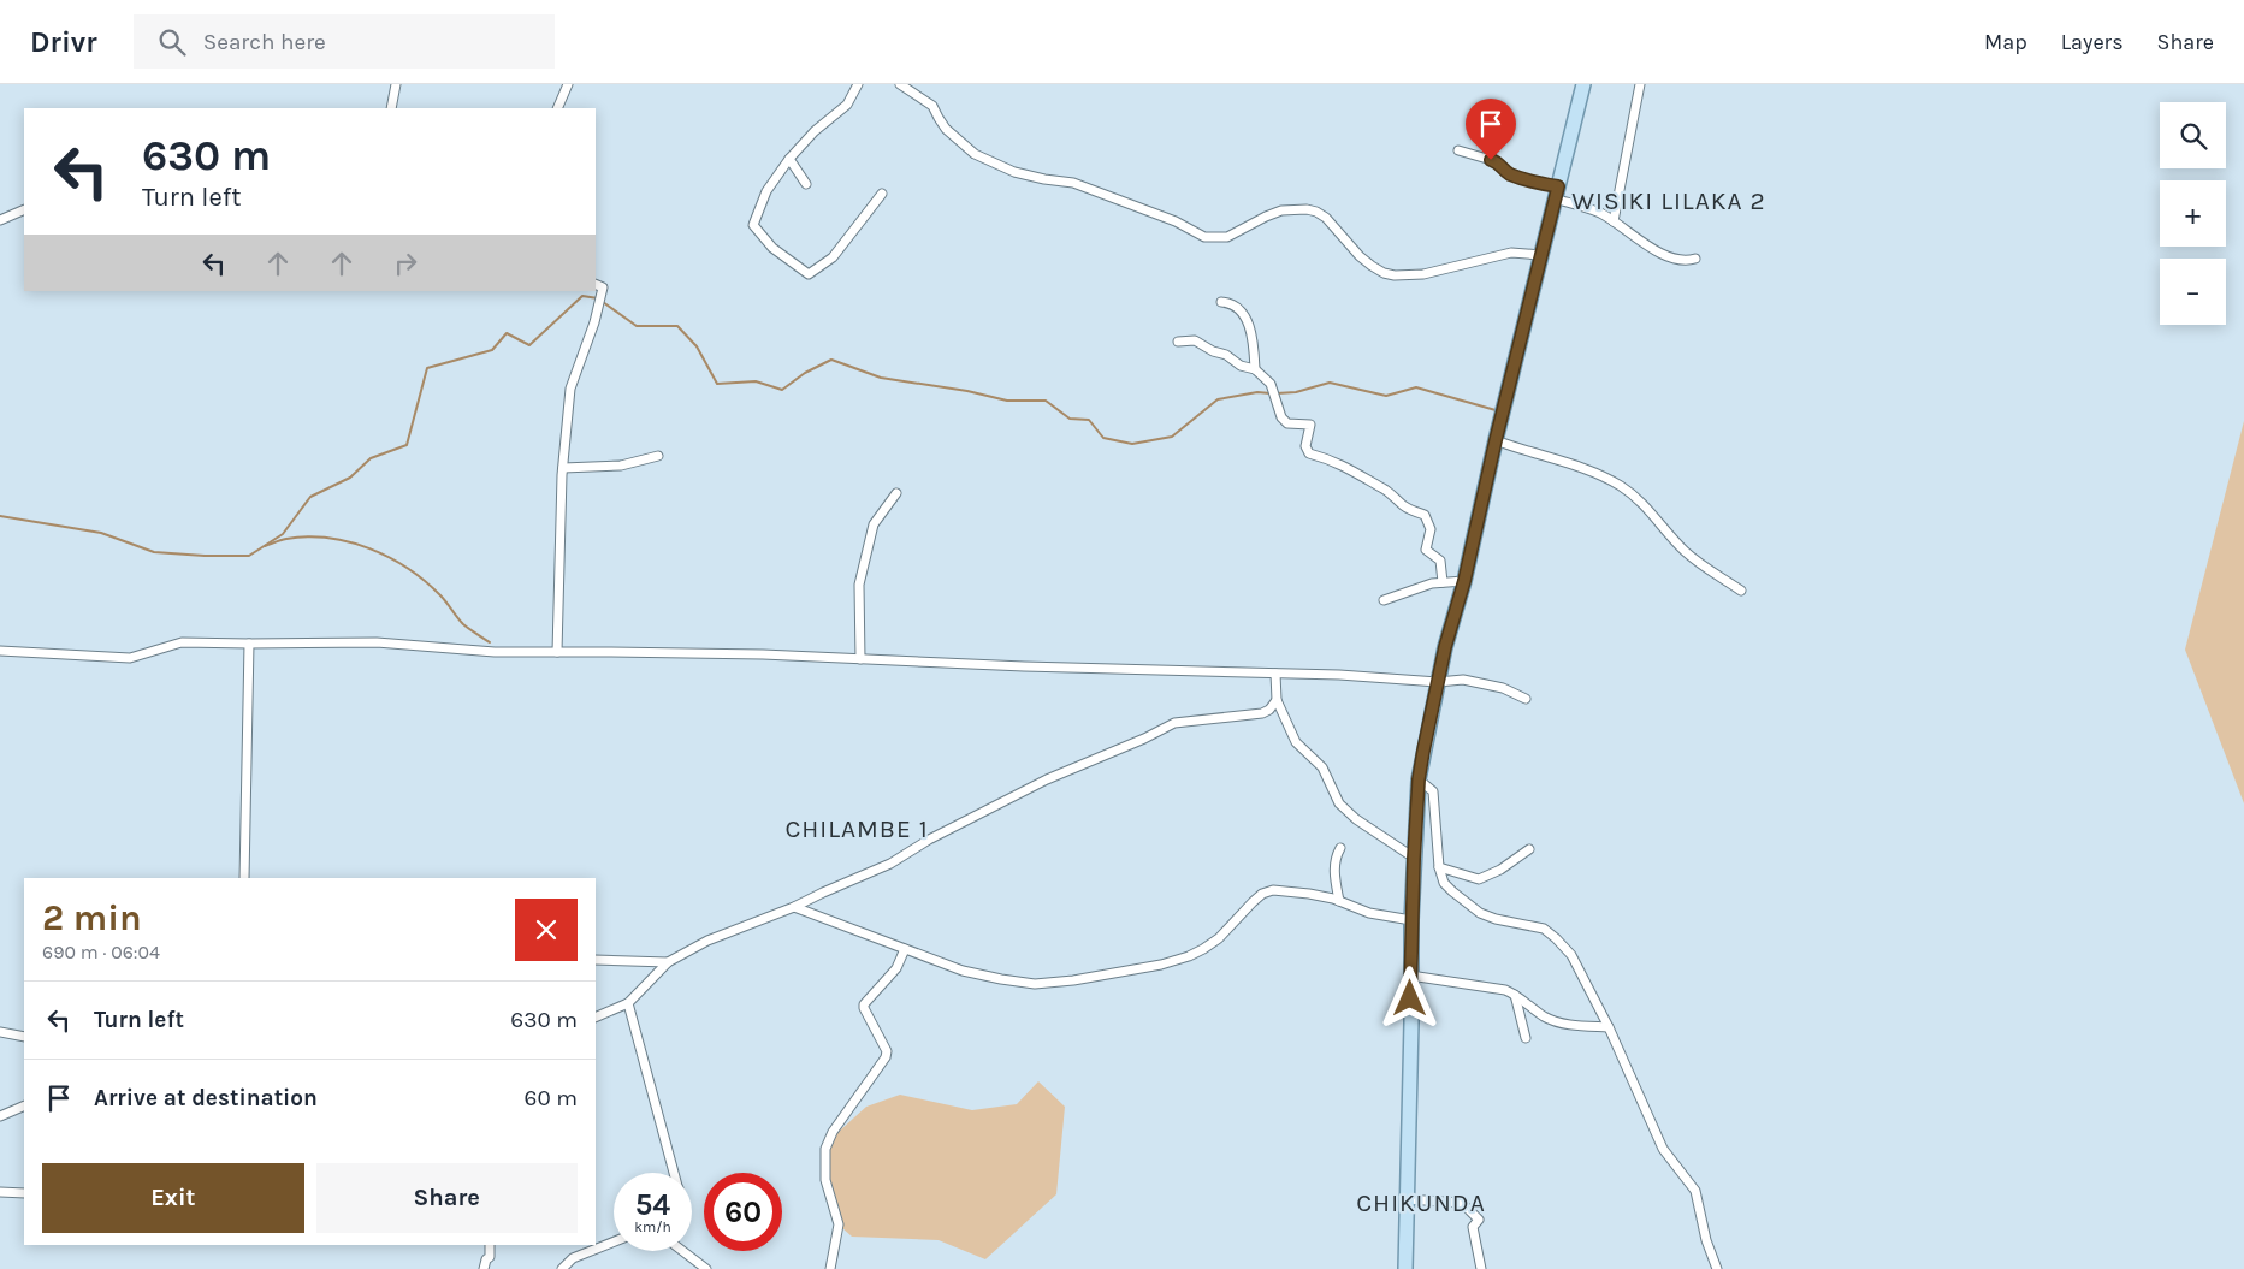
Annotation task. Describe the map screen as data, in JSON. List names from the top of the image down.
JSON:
{
  "districts": ["WISIKI LILAKA 2", "CHILAMBE 1", "CHIKUNDA"],
  "page": {
    "header": "Drivr",
    "search": "Search here",
    "nav": ["Map", "Layers", "Share"],
    "map_buttons": ["+", "−"],
    "turn": ["630 m", "Turn left"],
    "heading": ["2 min", "690 m · 06:04"],
    "list": [
      {
        "name": "Turn left",
        "value": "630 m"
      },
      {
        "name": "Arrive at destination",
        "value": "60 m"
      }
    ],
    "buttons": ["Exit", "Share"],
    "speed": "54 km/h",
    "limit": "60"
  }
}
